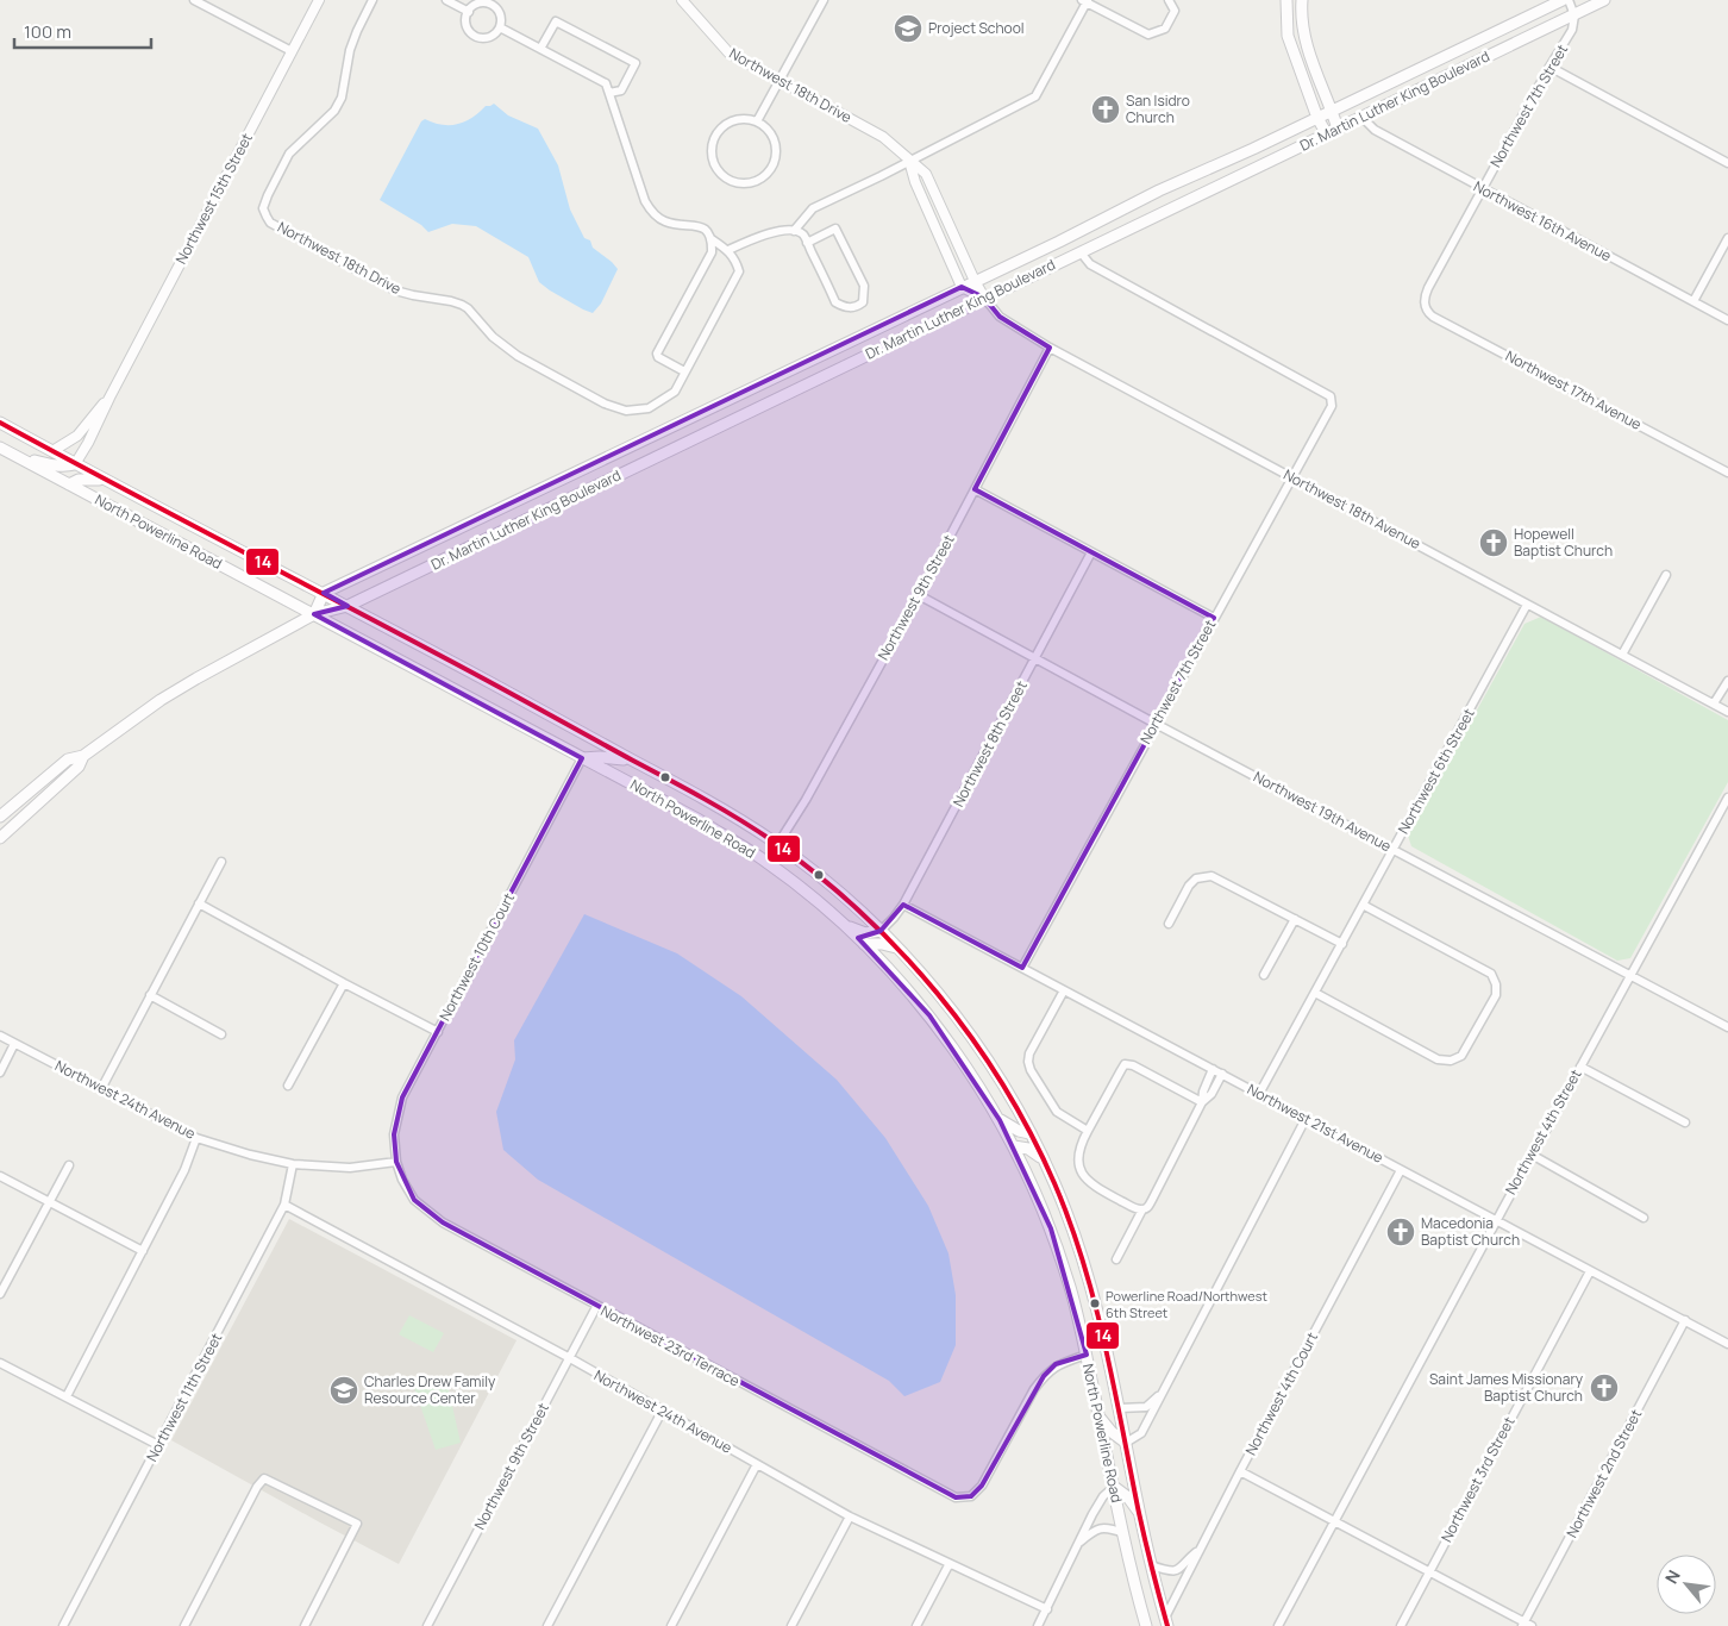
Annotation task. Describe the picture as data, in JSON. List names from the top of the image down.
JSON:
{
  "streets": {
    "main road": ["Dr. Martin Luther King Boulevard", "North Powerline Road"],
    "street": [
      "Northwest 18th Drive",
      "Northwest 7th Street",
      "Northwest 15th Street",
      "Northwest 16th Avenue",
      "Northwest 17th Avenue",
      "Northwest 18th Avenue",
      "Northwest 9th Street",
      "Northwest 8th Street",
      "Northwest 6th Street",
      "Northwest 19th Avenue",
      "Northwest 10th Court",
      "Northwest 24th Avenue",
      "Northwest 21st Avenue",
      "Northwest 4th Street",
      "Northwest 23rd Terrace",
      "Northwest 4th Court",
      "Northwest 11th Street",
      "Northwest 2nd Street",
      "Northwest 3rd Street"
    ]
  },
  "crossings": [
    ["Northwest 18th Drive", "Dr. Martin Luther King Boulevard"],
    ["Northwest 18th Drive", "Northwest 18th Avenue"],
    ["Dr. Martin Luther King Boulevard", "Northwest 7th Street"],
    ["Dr. Martin Luther King Boulevard", "Northwest 16th Avenue"],
    ["Dr. Martin Luther King Boulevard", "Northwest 18th Avenue"],
    ["Dr. Martin Luther King Boulevard", "North Powerline Road"],
    ["Northwest 7th Street", "Northwest 16th Avenue"],
    ["Northwest 7th Street", "Northwest 17th Avenue"],
    ["Northwest 7th Street", "Northwest 18th Avenue"],
    ["Northwest 7th Street", "Northwest 19th Avenue"],
    ["Northwest 7th Street", "Northwest 21st Avenue"],
    ["Northwest 15th Street", "North Powerline Road"],
    ["Northwest 18th Avenue", "Northwest 9th Street"],
    ["Northwest 18th Avenue", "Northwest 6th Street"],
    ["North Powerline Road", "Northwest 9th Street"],
    ["North Powerline Road", "Northwest 8th Street"],
    ["North Powerline Road", "Northwest 10th Court"],
    ["North Powerline Road", "Northwest 23rd Terrace"],
    ["North Powerline Road", "Northwest 4th Court"],
    ["Northwest 9th Street", "Northwest 19th Avenue"],
    ["Northwest 9th Street", "Northwest 24th Avenue"],
    ["Northwest 9th Street", "Northwest 23rd Terrace"],
    ["Northwest 8th Street", "Northwest 19th Avenue"],
    ["Northwest 8th Street", "Northwest 21st Avenue"],
    ["Northwest 6th Street", "Northwest 19th Avenue"],
    ["Northwest 6th Street", "Northwest 21st Avenue"],
    ["Northwest 19th Avenue", "Northwest 4th Street"],
    ["Northwest 10th Court", "Northwest 24th Avenue"],
    ["Northwest 10th Court", "Northwest 23rd Terrace"],
    ["Northwest 24th Avenue", "Northwest 23rd Terrace"],
    ["Northwest 24th Avenue", "Northwest 11th Street"],
    ["Northwest 21st Avenue", "Northwest 4th Street"],
    ["Northwest 21st Avenue", "Northwest 4th Court"],
    ["Northwest 21st Avenue", "Northwest 2nd Street"],
    ["Northwest 21st Avenue", "Northwest 3rd Street"]
  ],
  "places": {
    "school or university": ["Project School", "Charles Drew Family Resource Center"],
    "church": [
      "San Isidro Church",
      "Hopewell Baptist Church",
      "Macedonia Baptist Church",
      "Saint James Missionary Baptist Church"
    ],
    "other": ["Powerline Road/Northwest 6th Street"]
  },
  "lines": ["transit line 14"],
  "scale_bar": "100 m",
  "north": "top left"
}
